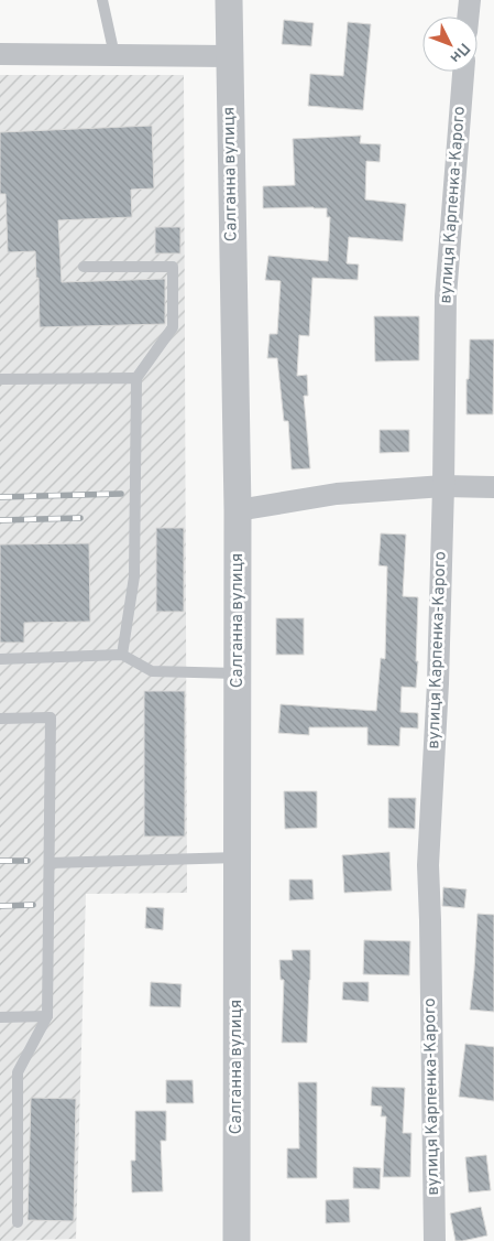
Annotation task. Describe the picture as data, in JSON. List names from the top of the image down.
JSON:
{
  "streets": {
    "street": ["Салганна вулиця", "вулиця Карпенка-Карого"]
  },
  "north": "bottom right"
}
